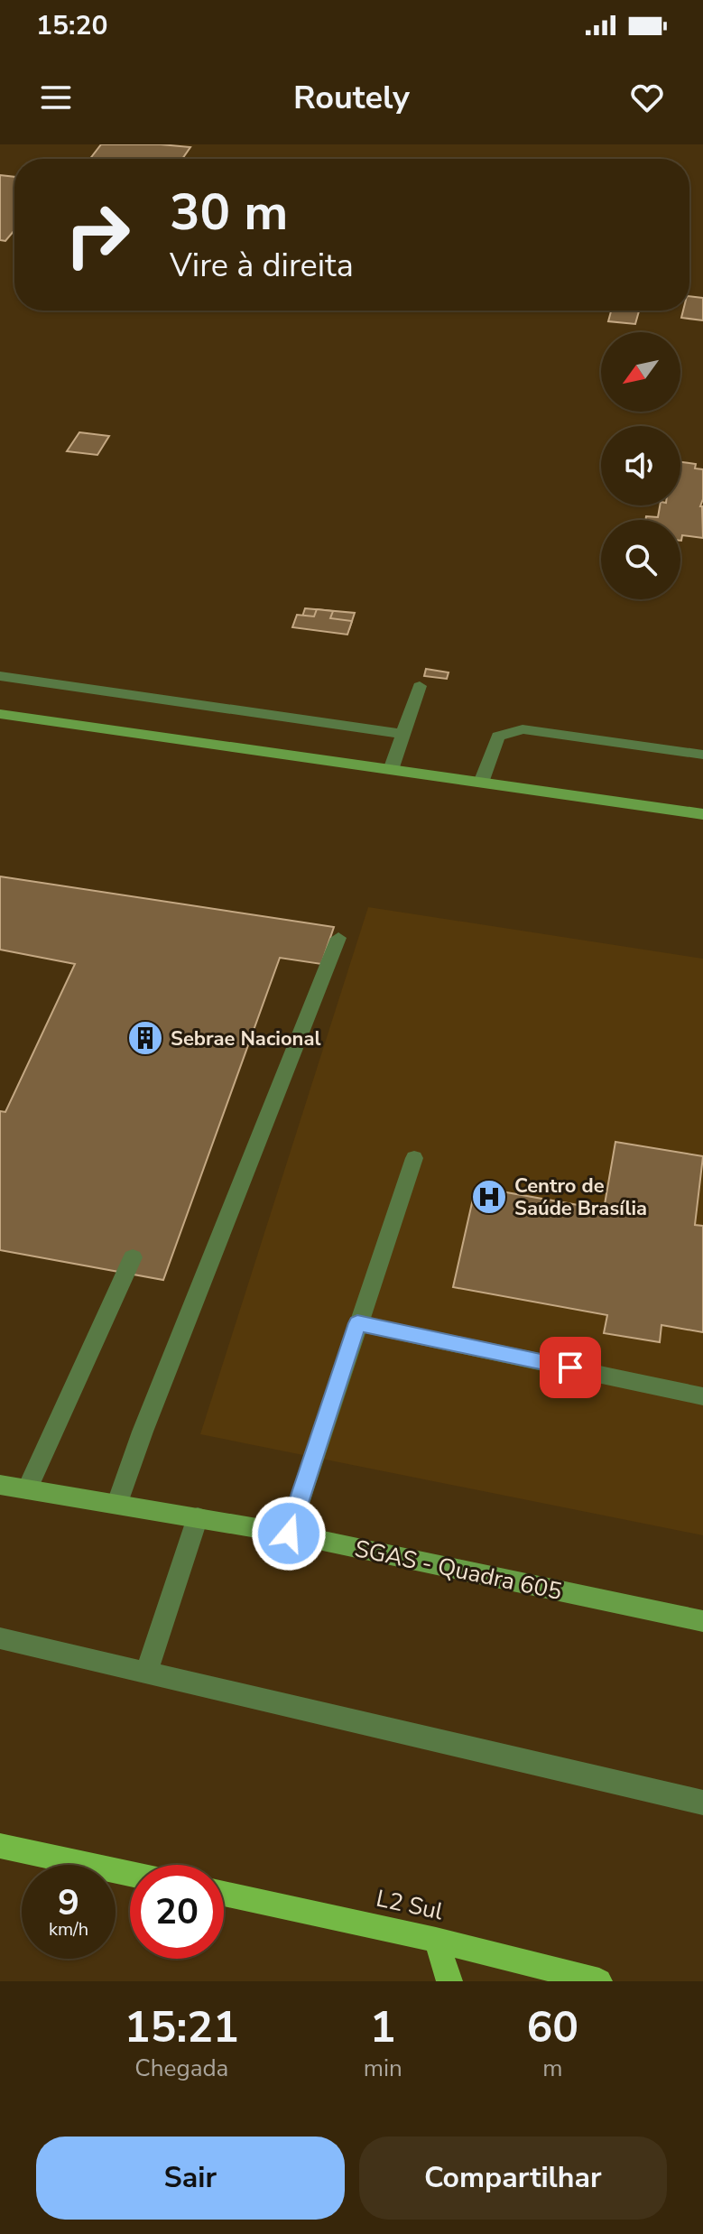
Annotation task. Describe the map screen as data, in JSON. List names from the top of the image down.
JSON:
{
  "streets": {
    "main road": ["L2 Sul"],
    "street": ["SGAS - Quadra 605"]
  },
  "places": {
    "building": ["Sebrae Nacional"],
    "hospital": ["Centro de Saúde Brasília"]
  },
  "north": "bottom left",
  "page": {
    "status": "15:20",
    "header": "Routely",
    "turn": ["30 m", "Vire à direita"],
    "speed": "9 km/h",
    "limit": "20",
    "eta": [
      "15:21",
      "Chegada",
      "1",
      "min",
      "60",
      "m"
    ],
    "buttons": ["Sair", "Compartilhar"]
  }
}
